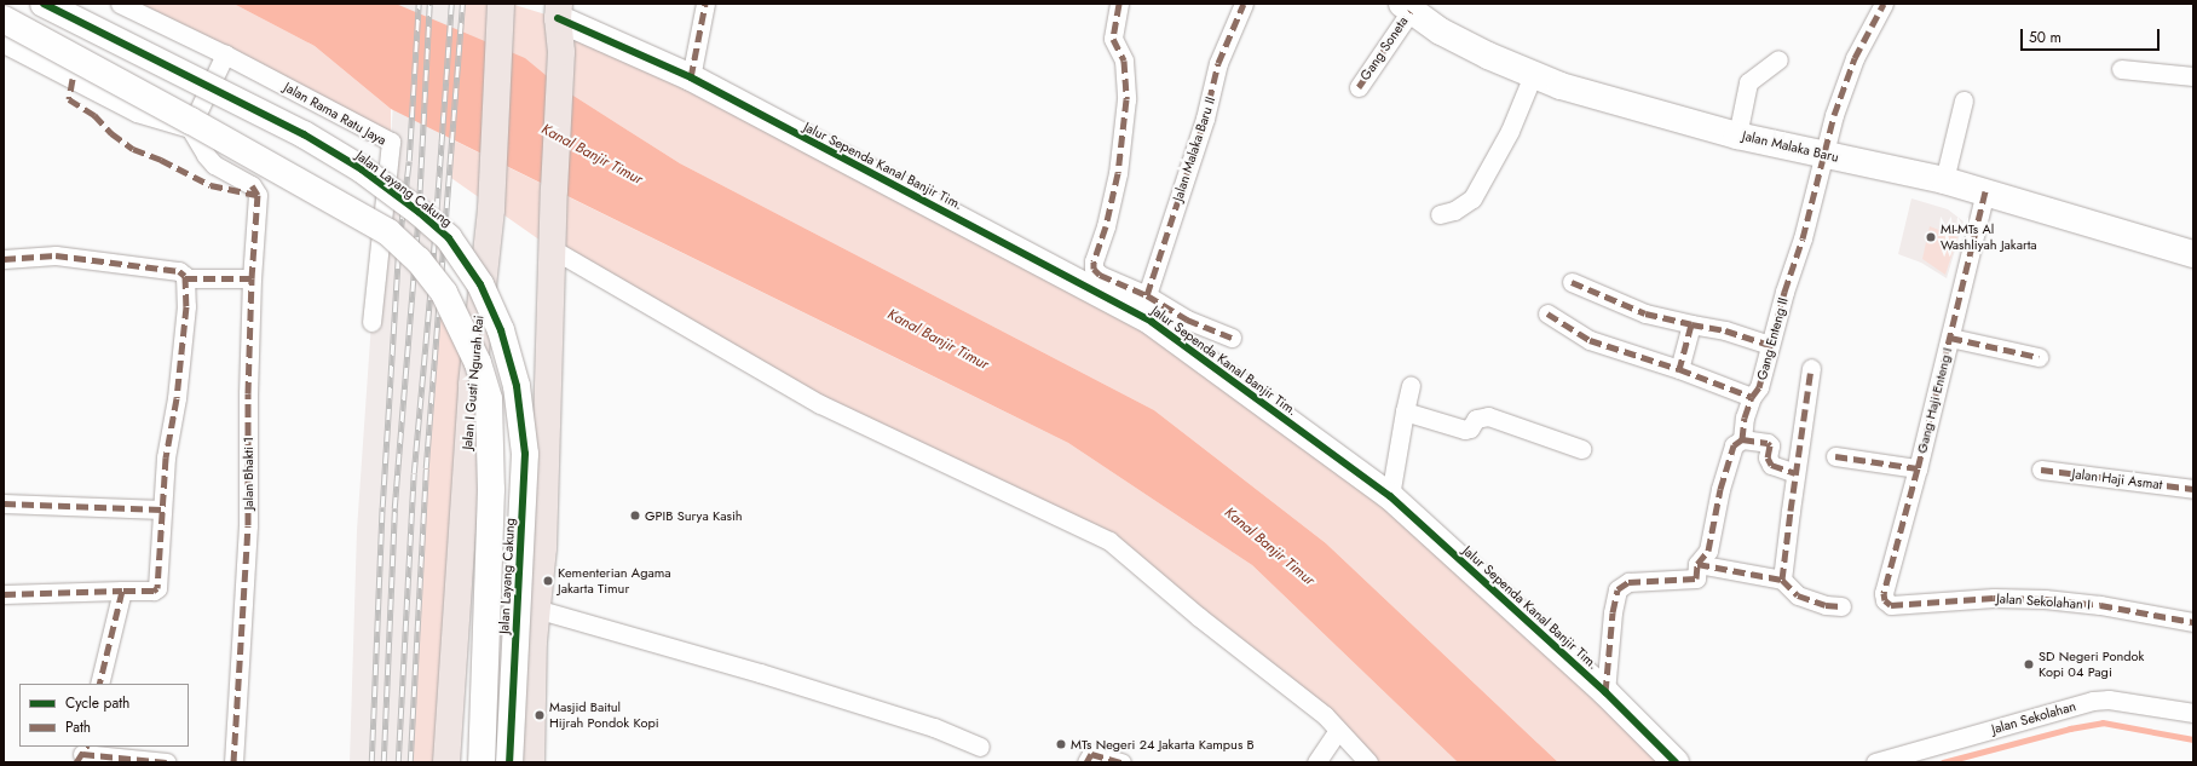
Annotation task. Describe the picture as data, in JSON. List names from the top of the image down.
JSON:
{
  "streets": {
    "main road": ["Jalan I Gusti Ngurah Rai"],
    "street": [
      "Gang Soneta",
      "Jalan Rama Ratu Jaya",
      "Jalan Malaka Baru",
      "Jalan Malaka Baru II",
      "Jalur Sependa Kanal Banjir Tim.",
      "Jalan Layang Cakung",
      "Gang Enteng II",
      "Gang Haji Enteng I",
      "Jalan Bhakti 1",
      "Jalan Haji Asmat",
      "Jalan Sekolahan I",
      "Jalan Sekolahan"
    ]
  },
  "crossings": [
    ["Gang Soneta", "Jalan Malaka Baru"],
    ["Jalan Malaka Baru", "Gang Enteng II"],
    ["Jalan Malaka Baru", "Gang Haji Enteng I"],
    ["Jalur Sependa Kanal Banjir Tim.", "Gang Enteng II"],
    ["Gang Haji Enteng I", "Jalan Sekolahan I"]
  ],
  "water": ["Kanal Banjir Timur"],
  "places": [
    "MI-MTs Al Washliyah Jakarta",
    "GPIB Surya Kasih",
    "Kementerian Agama Jakarta Timur",
    "SD Negeri Pondok Kopi 04 Pagi",
    "Masjid Baitul Hijrah Pondok Kopi",
    "MTs Negeri 24 Jakarta Kampus B"
  ],
  "legend": ["Cycle path", "Path"],
  "scale_bar": "50 m"
}
